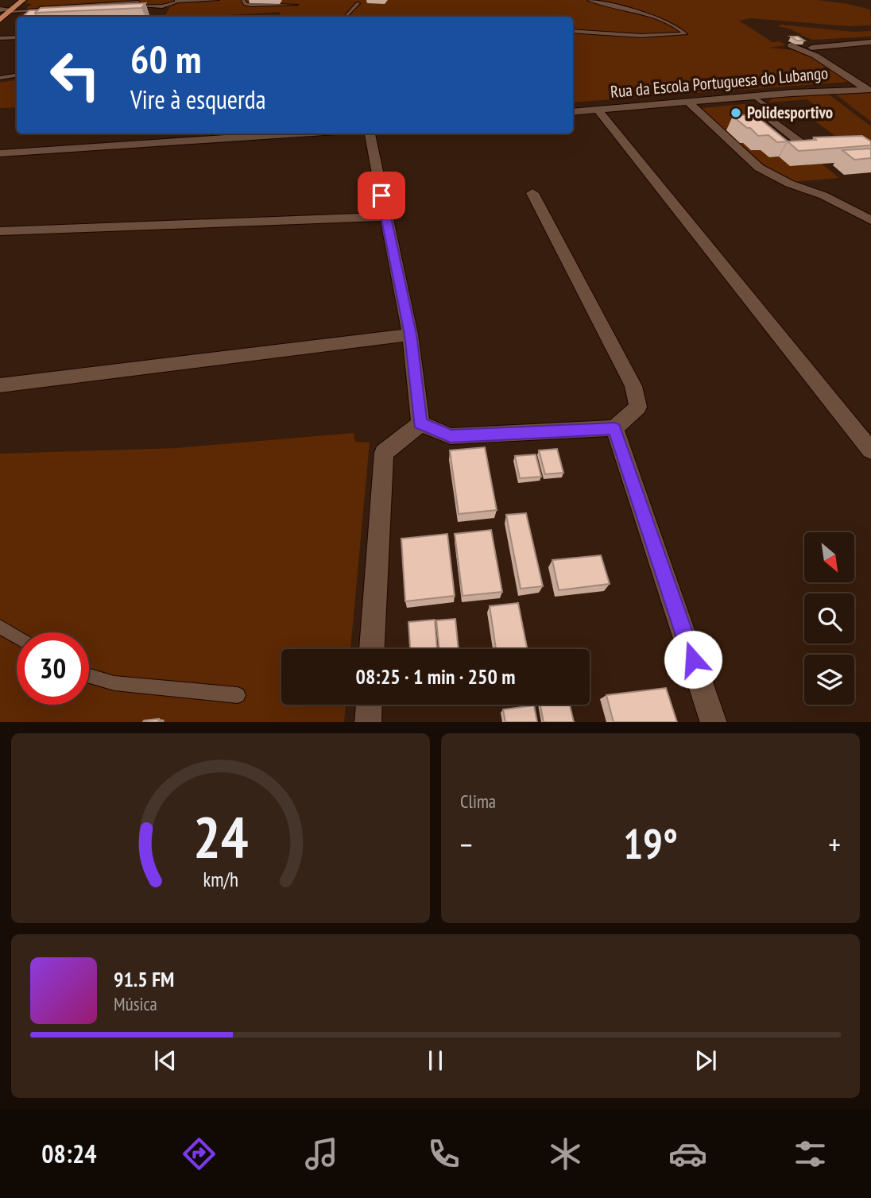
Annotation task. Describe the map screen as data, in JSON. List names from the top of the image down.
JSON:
{
  "streets": {
    "street": ["Rua da Escola Portuguesa do Lubango"]
  },
  "places": ["Polidesportivo"],
  "north": "bottom right",
  "page": {
    "turn": ["60 m", "Vire à esquerda"],
    "limit": "30",
    "trip": "08:25 · 1 min · 250 m",
    "tile": "Clima",
    "heat": ["−", "19°", "+"],
    "song": ["91.5 FM", "Música"],
    "tabs": "08:24",
    "gauge": ["24", "km/h"]
  }
}
